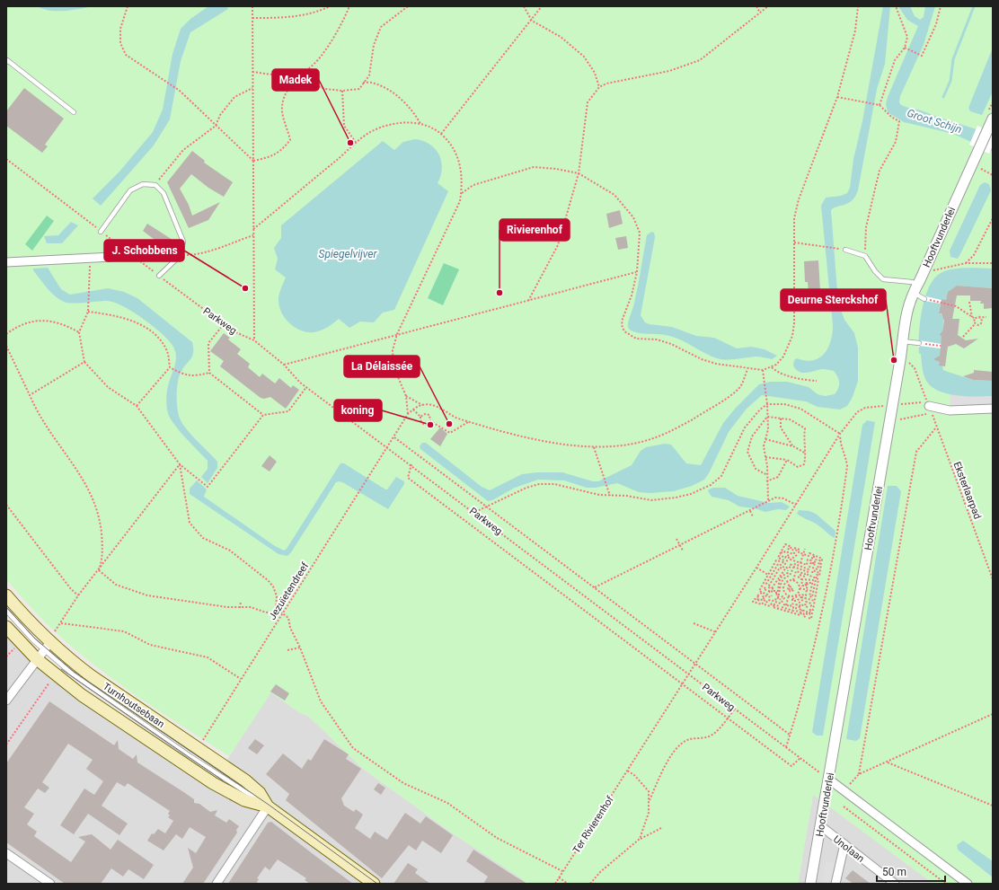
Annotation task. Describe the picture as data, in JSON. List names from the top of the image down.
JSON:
{
  "streets": {
    "main road": ["Turnhoutsebaan"],
    "street": ["Hooftvunderlei", "Unolaan"],
    "path": [
      "Parkweg",
      "Eksterlaarpad",
      "Jezuïetendreef",
      "Ter Rivierenhof"
    ]
  },
  "crossings": [
    ["Hooftvunderlei", "Parkweg"],
    ["Hooftvunderlei", "Ter Rivierenhof"],
    ["Hooftvunderlei", "Unolaan"],
    ["Parkweg", "Jezuïetendreef"],
    ["Parkweg", "Ter Rivierenhof"],
    ["Eksterlaarpad", "Ter Rivierenhof"]
  ],
  "water": ["Groot Schijn", "Spiegelvijver"],
  "places": [
    "Madek",
    "J. Schobbens",
    "Rivierenhof",
    "Deurne Sterckshof",
    "La Délaissée",
    "koning"
  ],
  "scale_bar": "50 m"
}
